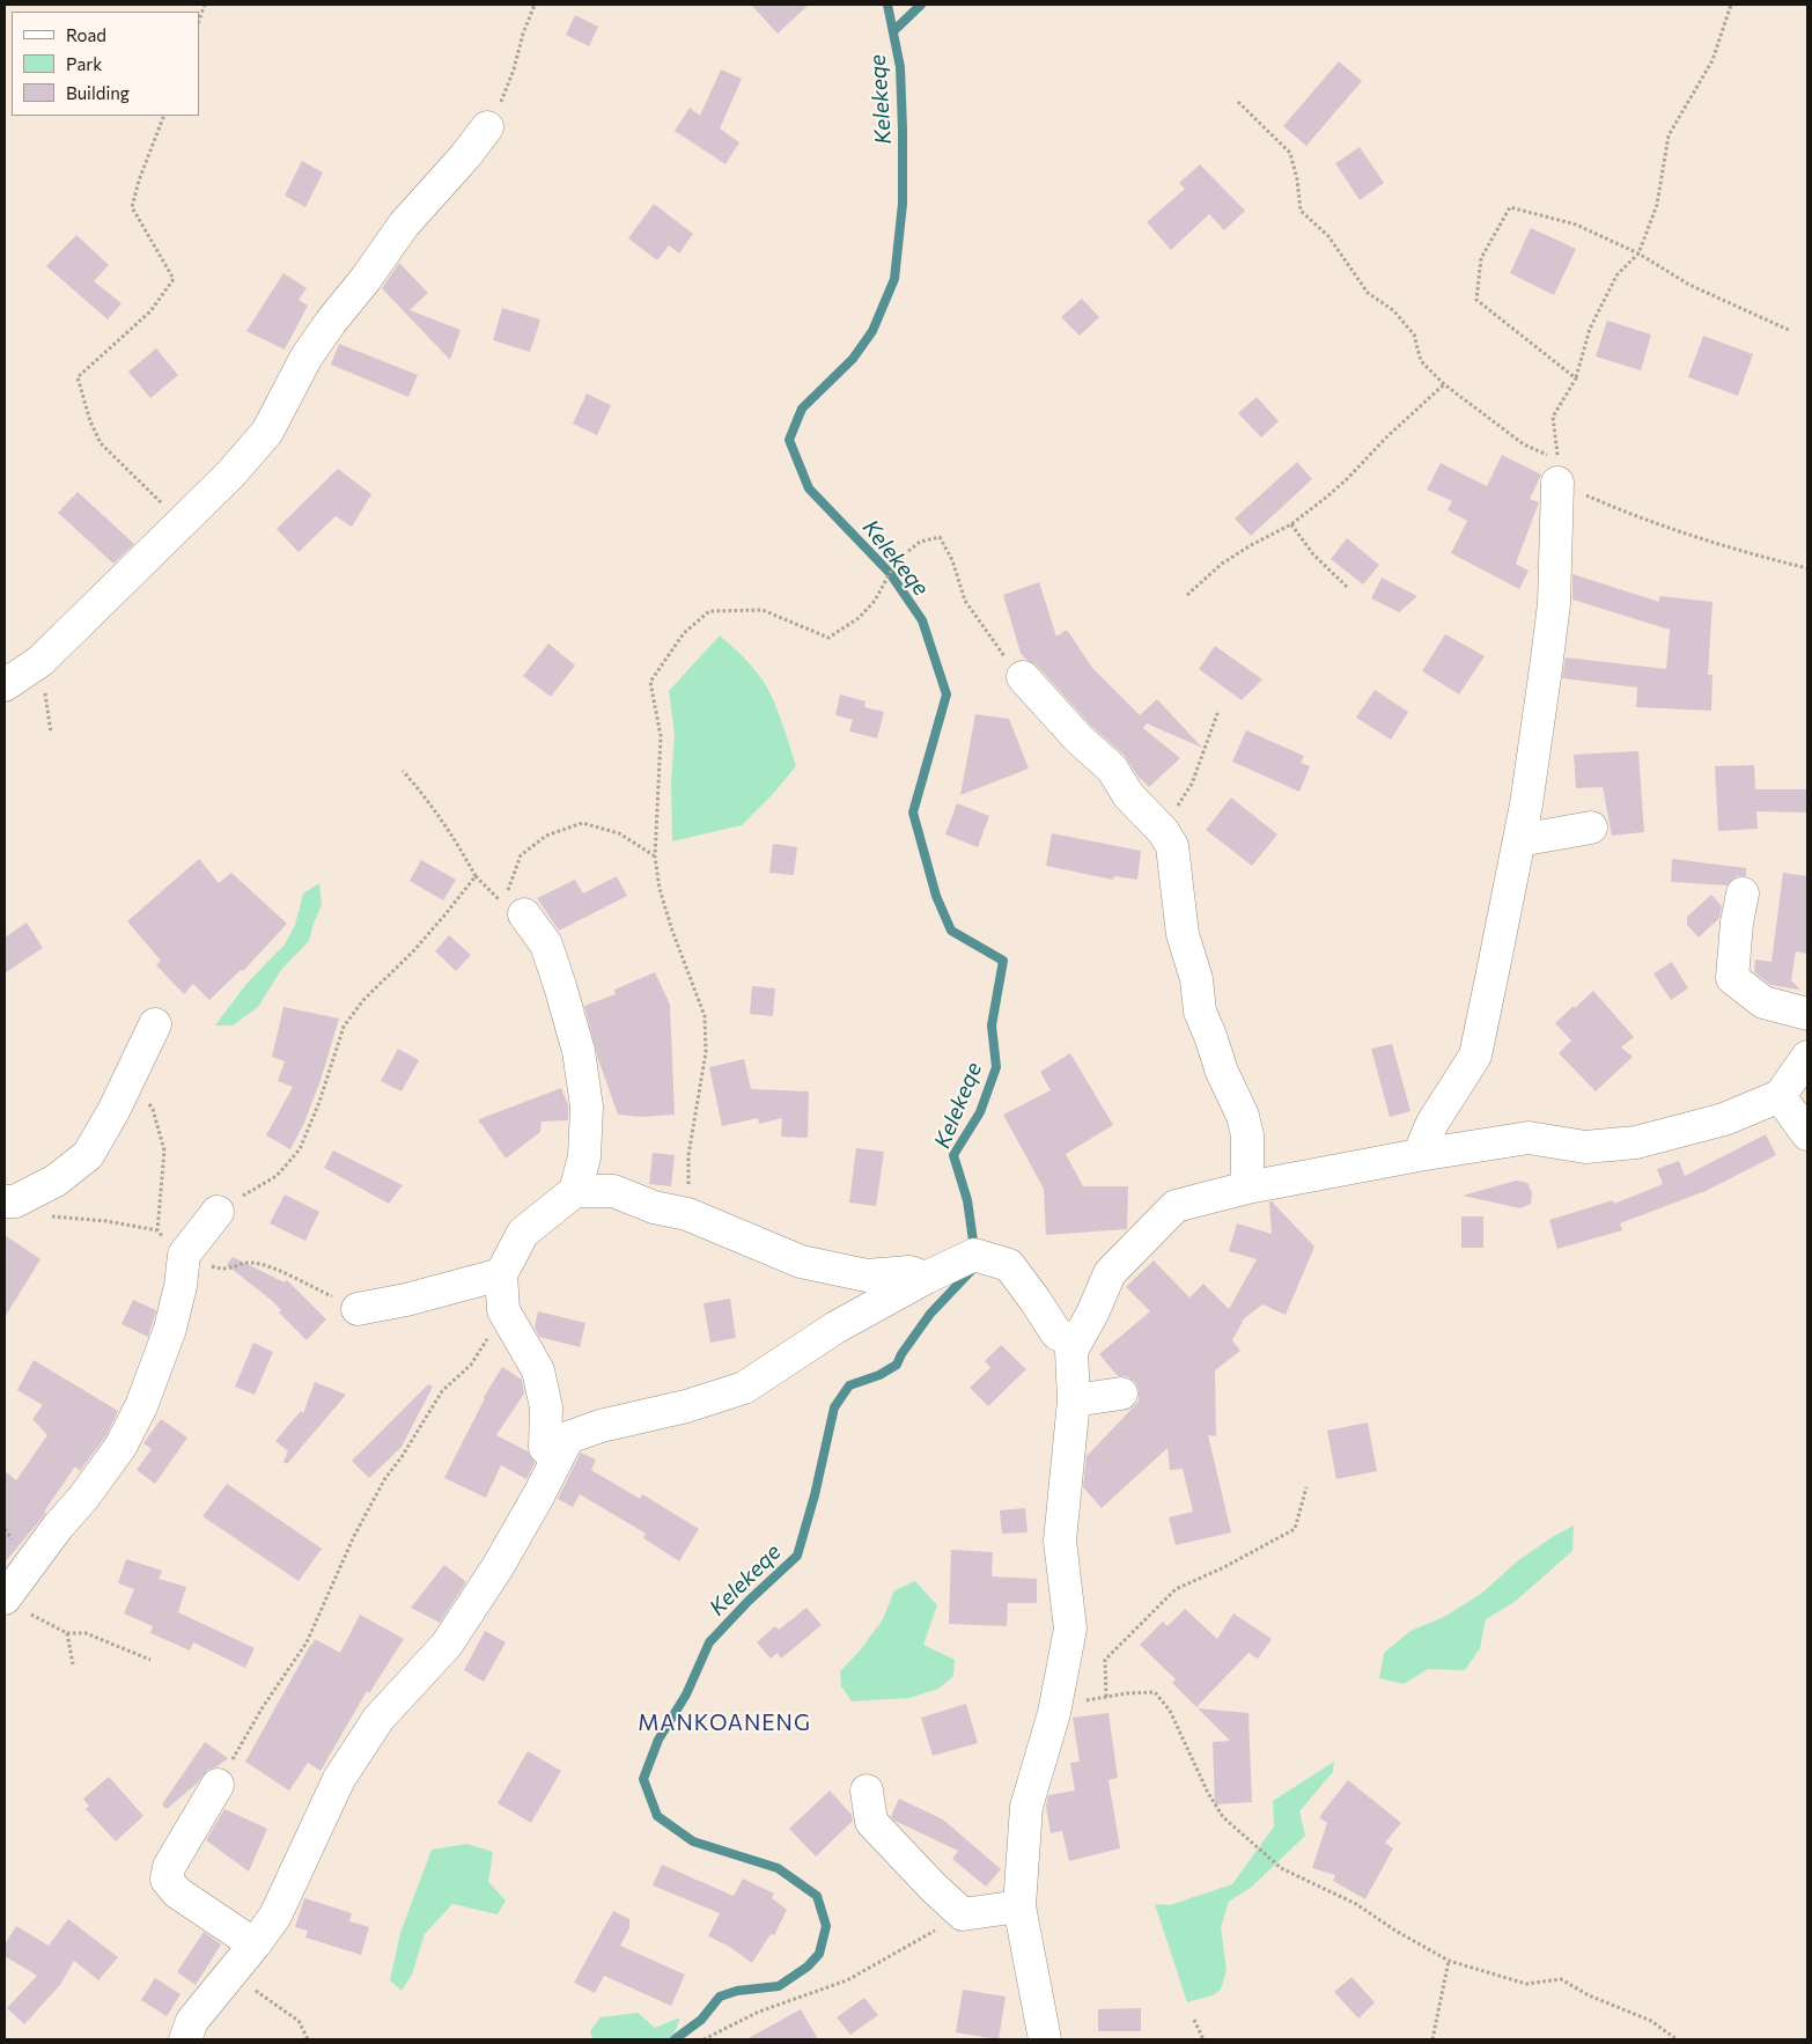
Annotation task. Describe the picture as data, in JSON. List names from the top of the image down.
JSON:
{
  "districts": ["MANKOANENG"],
  "water": ["Kelekeqe"],
  "legend": ["Road", "Park", "Building"]
}
